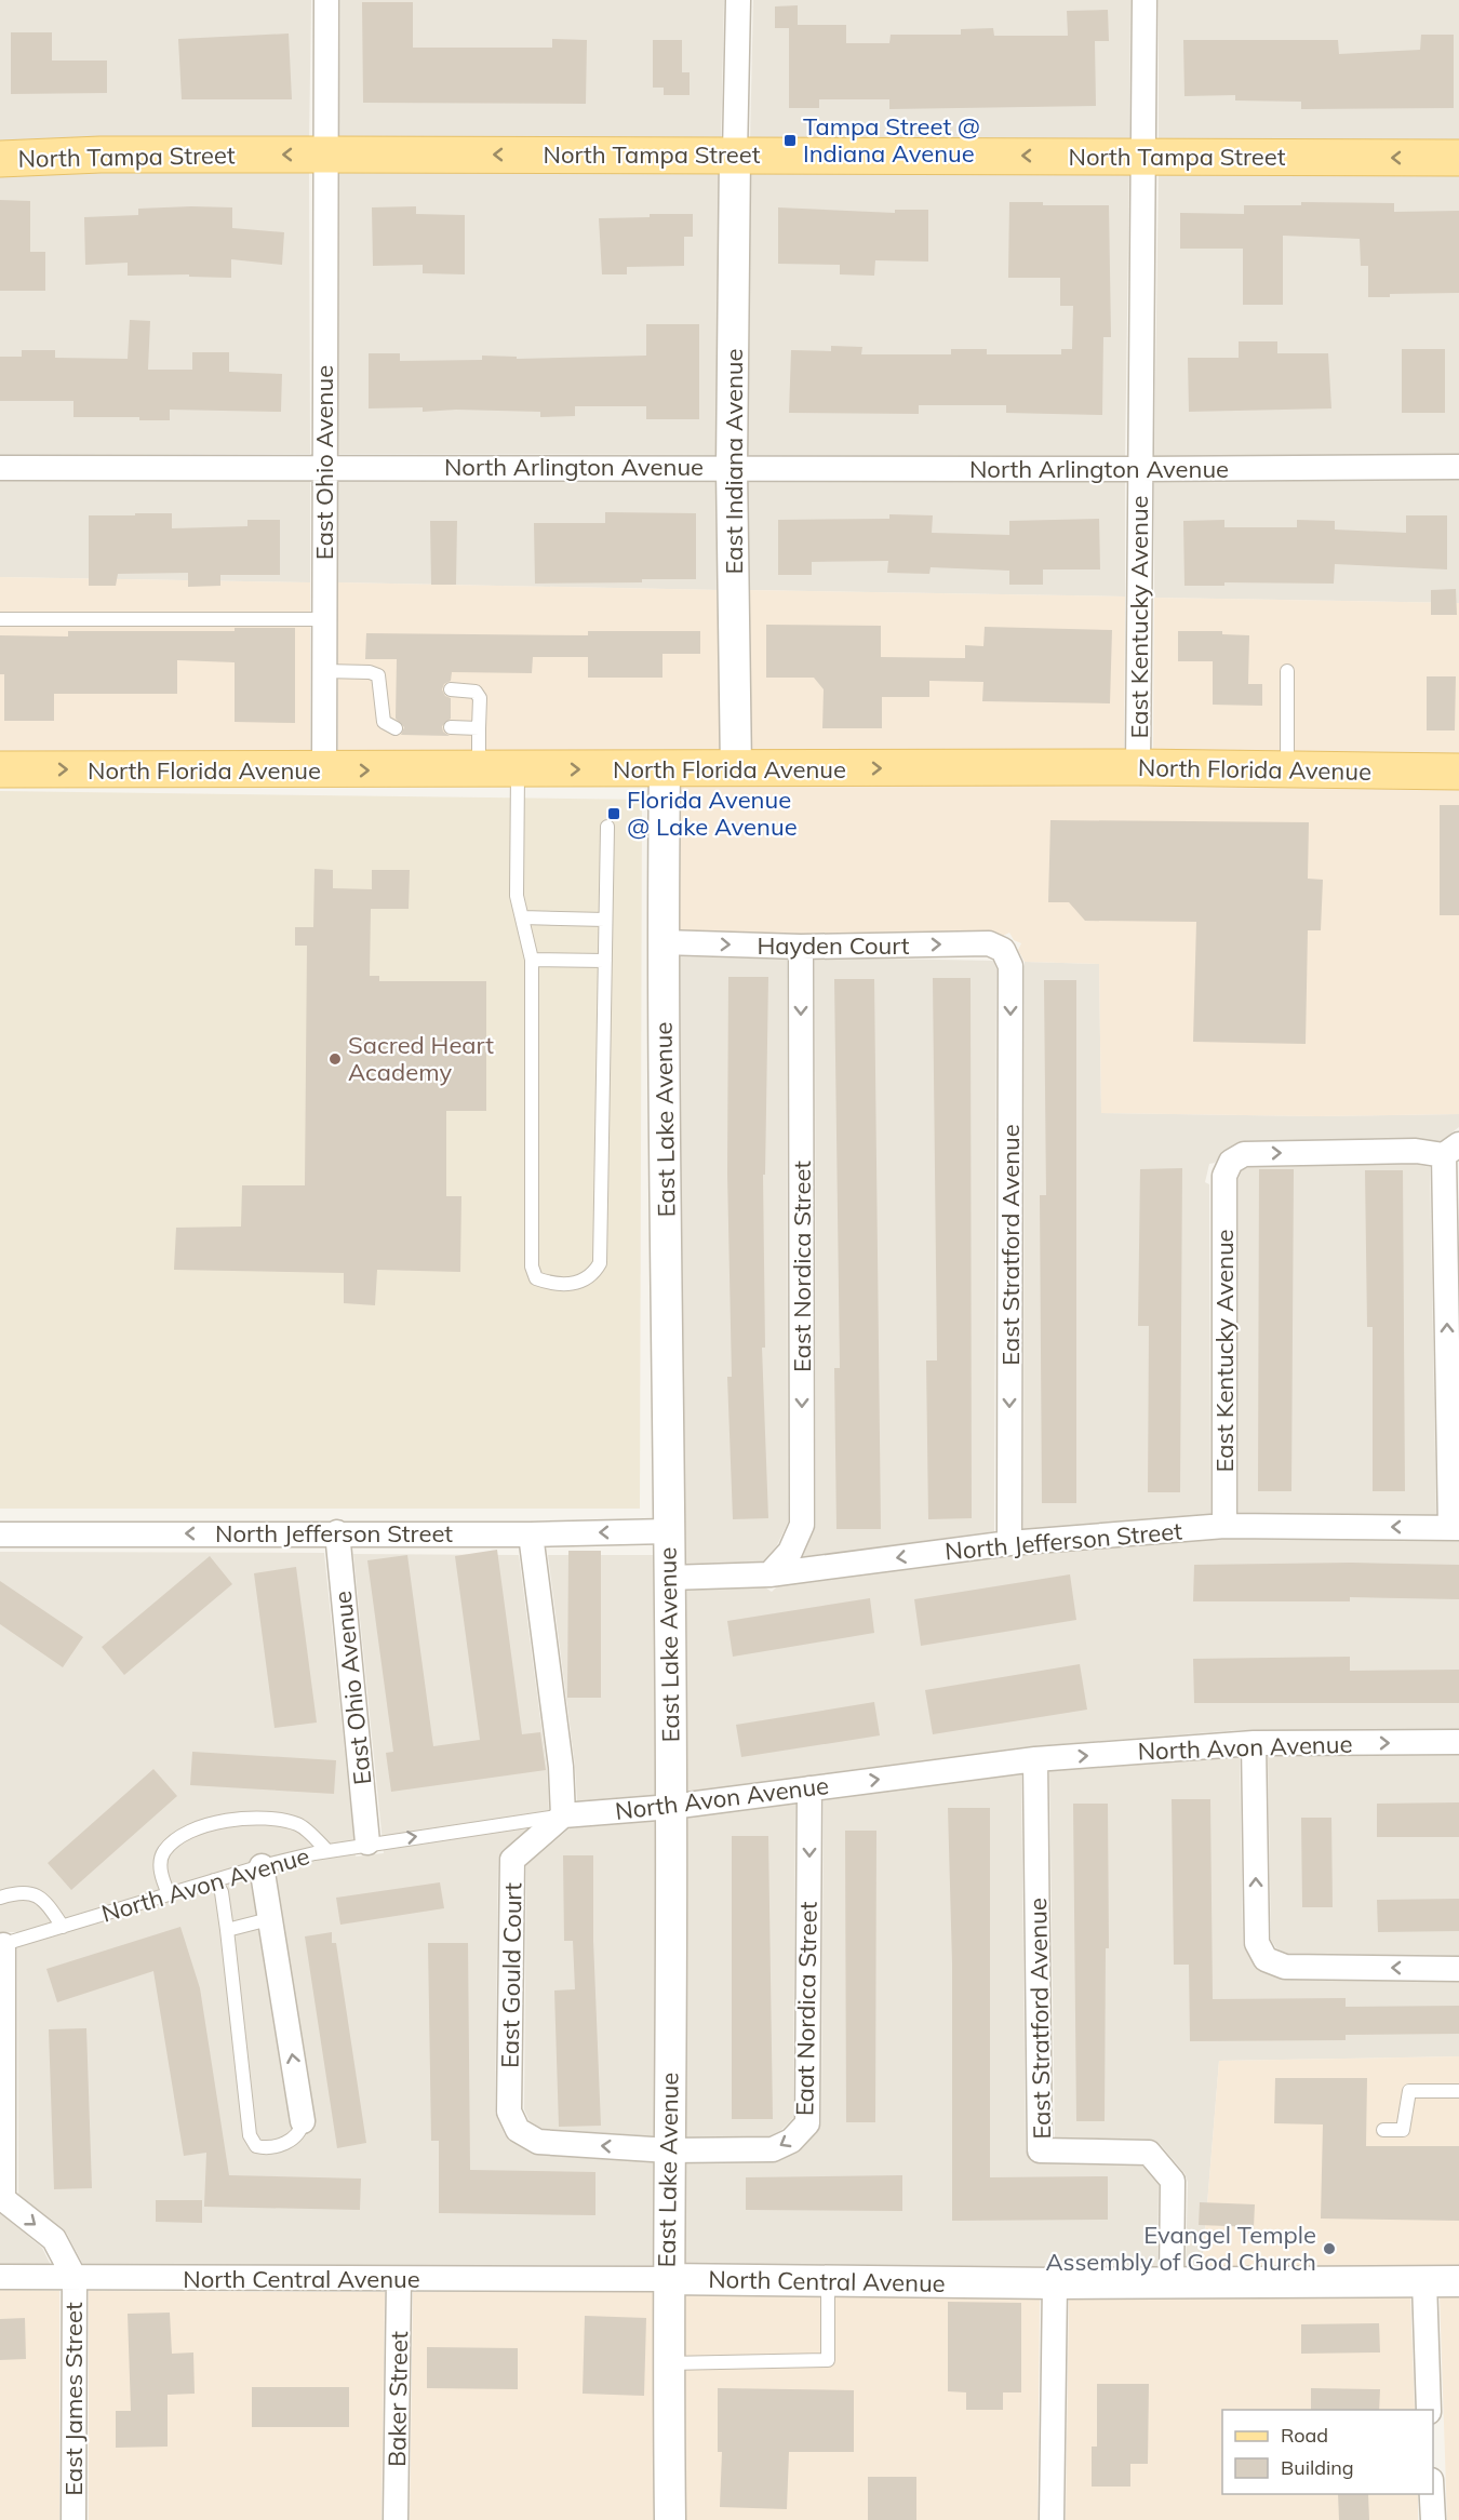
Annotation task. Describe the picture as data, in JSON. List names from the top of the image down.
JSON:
{
  "streets": {
    "main road": ["North Tampa Street", "North Florida Avenue"],
    "street": [
      "East Indiana Avenue",
      "East Ohio Avenue",
      "North Arlington Avenue",
      "East Kentucky Avenue",
      "Hayden Court",
      "East Lake Avenue",
      "East Stratford Avenue",
      "East Nordica Street",
      "North Jefferson Street",
      "North Avon Avenue",
      "East Gould Court",
      "Eaat Nordica Street",
      "North Central Avenue",
      "East James Street",
      "Baker Street"
    ]
  },
  "crossings": [
    ["North Tampa Street", "East Indiana Avenue"],
    ["North Tampa Street", "East Ohio Avenue"],
    ["North Tampa Street", "East Kentucky Avenue"],
    ["East Indiana Avenue", "North Arlington Avenue"],
    ["East Indiana Avenue", "North Florida Avenue"],
    ["East Ohio Avenue", "North Arlington Avenue"],
    ["East Ohio Avenue", "North Florida Avenue"],
    ["East Ohio Avenue", "North Jefferson Street"],
    ["East Ohio Avenue", "North Avon Avenue"],
    ["North Arlington Avenue", "East Kentucky Avenue"],
    ["East Kentucky Avenue", "North Florida Avenue"],
    ["East Kentucky Avenue", "North Jefferson Street"],
    ["North Florida Avenue", "East Lake Avenue"],
    ["Hayden Court", "East Lake Avenue"],
    ["Hayden Court", "East Stratford Avenue"],
    ["Hayden Court", "East Nordica Street"],
    ["East Lake Avenue", "North Jefferson Street"],
    ["East Lake Avenue", "North Avon Avenue"],
    ["East Lake Avenue", "East Gould Court"],
    ["East Lake Avenue", "Eaat Nordica Street"],
    ["East Lake Avenue", "North Central Avenue"],
    ["East Stratford Avenue", "North Jefferson Street"],
    ["East Stratford Avenue", "North Avon Avenue"],
    ["East Stratford Avenue", "North Central Avenue"],
    ["East Nordica Street", "North Jefferson Street"],
    ["North Avon Avenue", "East Gould Court"],
    ["North Avon Avenue", "Eaat Nordica Street"],
    ["East Gould Court", "Eaat Nordica Street"],
    ["North Central Avenue", "East James Street"],
    ["North Central Avenue", "Baker Street"]
  ],
  "one_way": [
    "North Tampa Street",
    "North Florida Avenue",
    "Hayden Court",
    "East Stratford Avenue",
    "East Nordica Street",
    "North Jefferson Street",
    "North Avon Avenue",
    "Eaat Nordica Street"
  ],
  "places": {
    "transit": ["Tampa Street @ Indiana Avenue", "Florida Avenue @ Lake Avenue"],
    "other": ["Sacred Heart Academy", "Evangel Temple Assembly of God Church"]
  },
  "legend": ["Road", "Building"]
}
